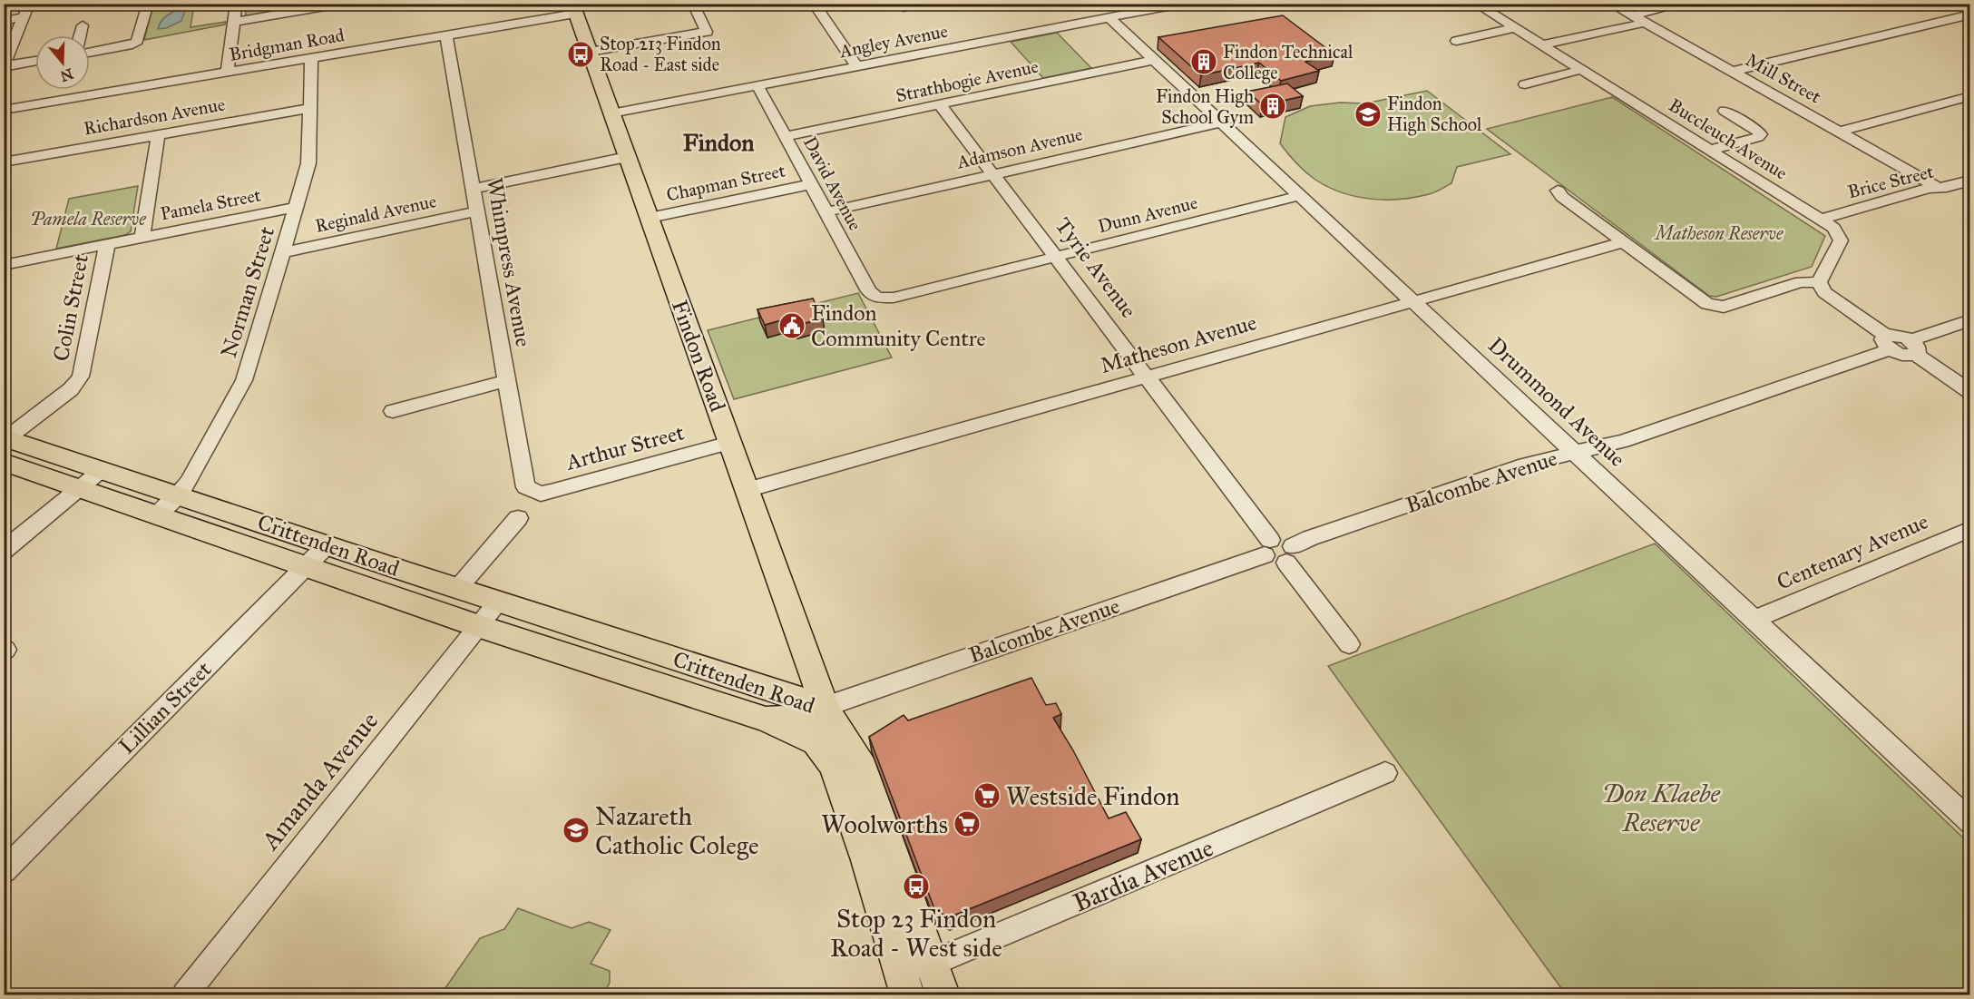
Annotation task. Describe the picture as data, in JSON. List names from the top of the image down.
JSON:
{
  "streets": {
    "main road": ["Findon Road", "Crittenden Road"],
    "street": [
      "Angley Avenue",
      "Bridgman Road",
      "Mill Street",
      "Strathbogie Avenue",
      "Richardson Avenue",
      "Buccleuch Avenue",
      "Adamson Avenue",
      "Brice Street",
      "Chapman Street",
      "David Avenue",
      "Pamela Street",
      "Reginald Avenue",
      "Dunn Avenue",
      "Whimpress Avenue",
      "Tyrie Avenue",
      "Norman Street",
      "Colin Street",
      "Matheson Avenue",
      "Drummond Avenue",
      "Arthur Street",
      "Balcombe Avenue",
      "Centenary Avenue",
      "Lillian Street",
      "Amanda Avenue",
      "Bardia Avenue"
    ]
  },
  "crossings": [
    ["Angley Avenue", "David Avenue"],
    ["Angley Avenue", "Findon Road"],
    ["Angley Avenue", "Drummond Avenue"],
    ["Bridgman Road", "Whimpress Avenue"],
    ["Bridgman Road", "Norman Street"],
    ["Bridgman Road", "Findon Road"],
    ["Mill Street", "Brice Street"],
    ["Strathbogie Avenue", "David Avenue"],
    ["Strathbogie Avenue", "Tyrie Avenue"],
    ["Strathbogie Avenue", "Drummond Avenue"],
    ["Richardson Avenue", "Norman Street"],
    ["Buccleuch Avenue", "Brice Street"],
    ["Adamson Avenue", "David Avenue"],
    ["Adamson Avenue", "Tyrie Avenue"],
    ["Adamson Avenue", "Drummond Avenue"],
    ["Chapman Street", "David Avenue"],
    ["Chapman Street", "Findon Road"],
    ["David Avenue", "Dunn Avenue"],
    ["Pamela Street", "Norman Street"],
    ["Pamela Street", "Colin Street"],
    ["Reginald Avenue", "Whimpress Avenue"],
    ["Reginald Avenue", "Norman Street"],
    ["Dunn Avenue", "Tyrie Avenue"],
    ["Dunn Avenue", "Drummond Avenue"],
    ["Whimpress Avenue", "Arthur Street"],
    ["Tyrie Avenue", "Matheson Avenue"],
    ["Tyrie Avenue", "Balcombe Avenue"],
    ["Norman Street", "Crittenden Road"],
    ["Colin Street", "Crittenden Road"],
    ["Matheson Avenue", "Findon Road"],
    ["Matheson Avenue", "Drummond Avenue"],
    ["Findon Road", "Arthur Street"],
    ["Findon Road", "Balcombe Avenue"],
    ["Findon Road", "Crittenden Road"],
    ["Findon Road", "Bardia Avenue"],
    ["Drummond Avenue", "Balcombe Avenue"],
    ["Drummond Avenue", "Centenary Avenue"],
    ["Balcombe Avenue", "Crittenden Road"],
    ["Crittenden Road", "Lillian Street"],
    ["Crittenden Road", "Amanda Avenue"]
  ],
  "districts": ["Findon"],
  "parks": ["Pamela Reserve", "Matheson Reserve", "Don Klaebe Reserve"],
  "places": {
    "bus stop": ["Stop 213 Findon Road - East side", "Stop 23 Findon Road - West side"],
    "building": ["Findon Technical College", "Findon High School Gym"],
    "school or university": ["Findon High School", "Nazareth Catholic Colege"],
    "public building": ["Findon Community Centre"],
    "supermarket": ["Westside Findon", "Woolworths"]
  },
  "north": "bottom"
}
